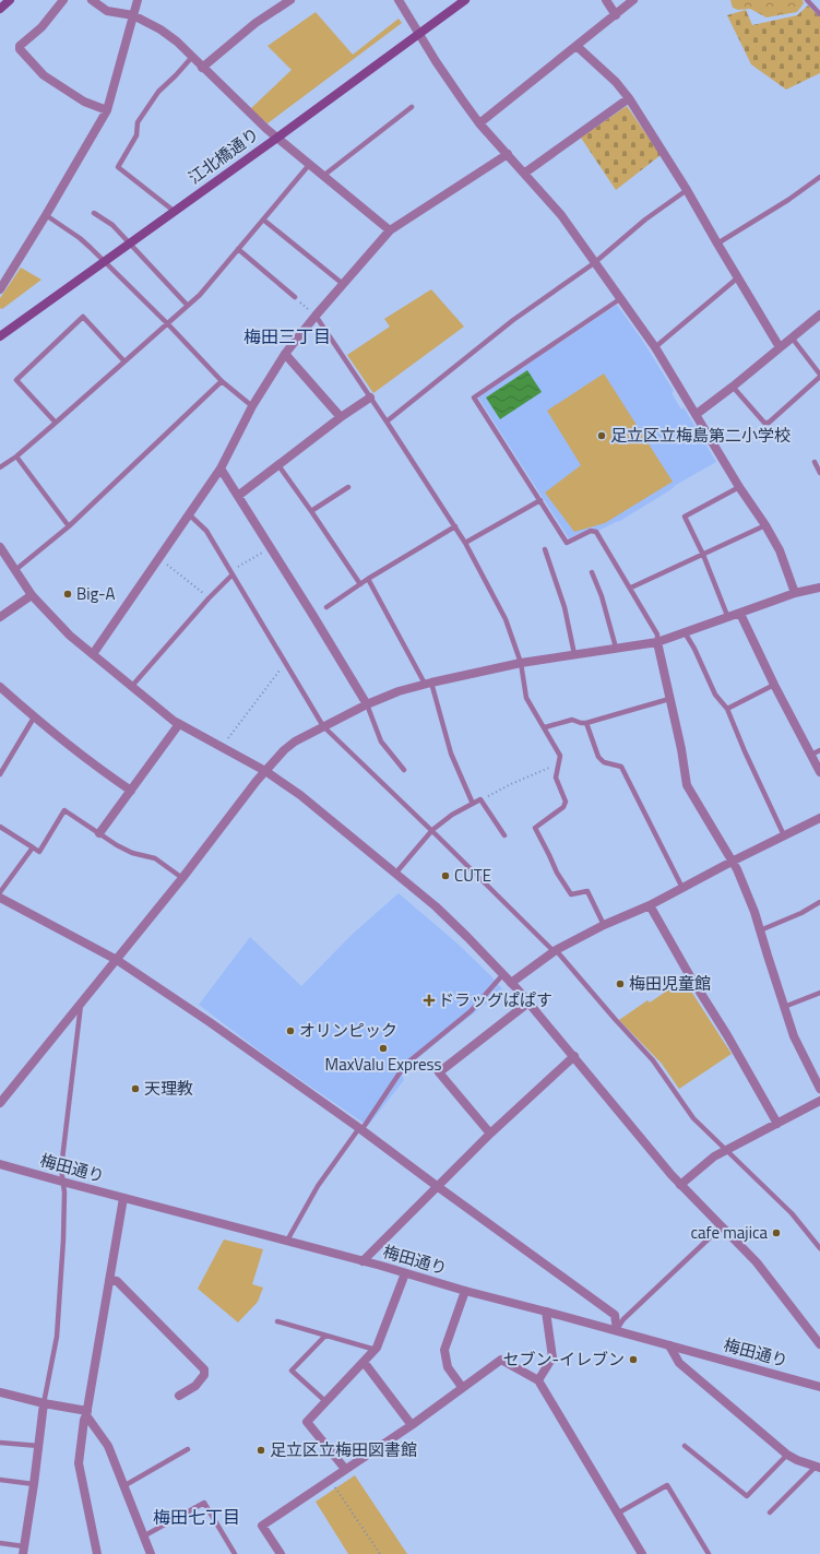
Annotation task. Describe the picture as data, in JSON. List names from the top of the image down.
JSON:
{
  "streets": {
    "main road": ["江北橋通り"],
    "street": ["梅田通り"]
  },
  "districts": ["梅田三丁目", "梅田七丁目"],
  "places": {
    "other": [
      "足立区立梅島第二小学校",
      "Big-A",
      "CUTE",
      "梅田児童館",
      "オリンピック",
      "MaxValu Express",
      "天理教",
      "cafe majica",
      "セブン-イレブン",
      "足立区立梅田図書館"
    ],
    "health": ["ドラッグぱぱす"]
  }
}
